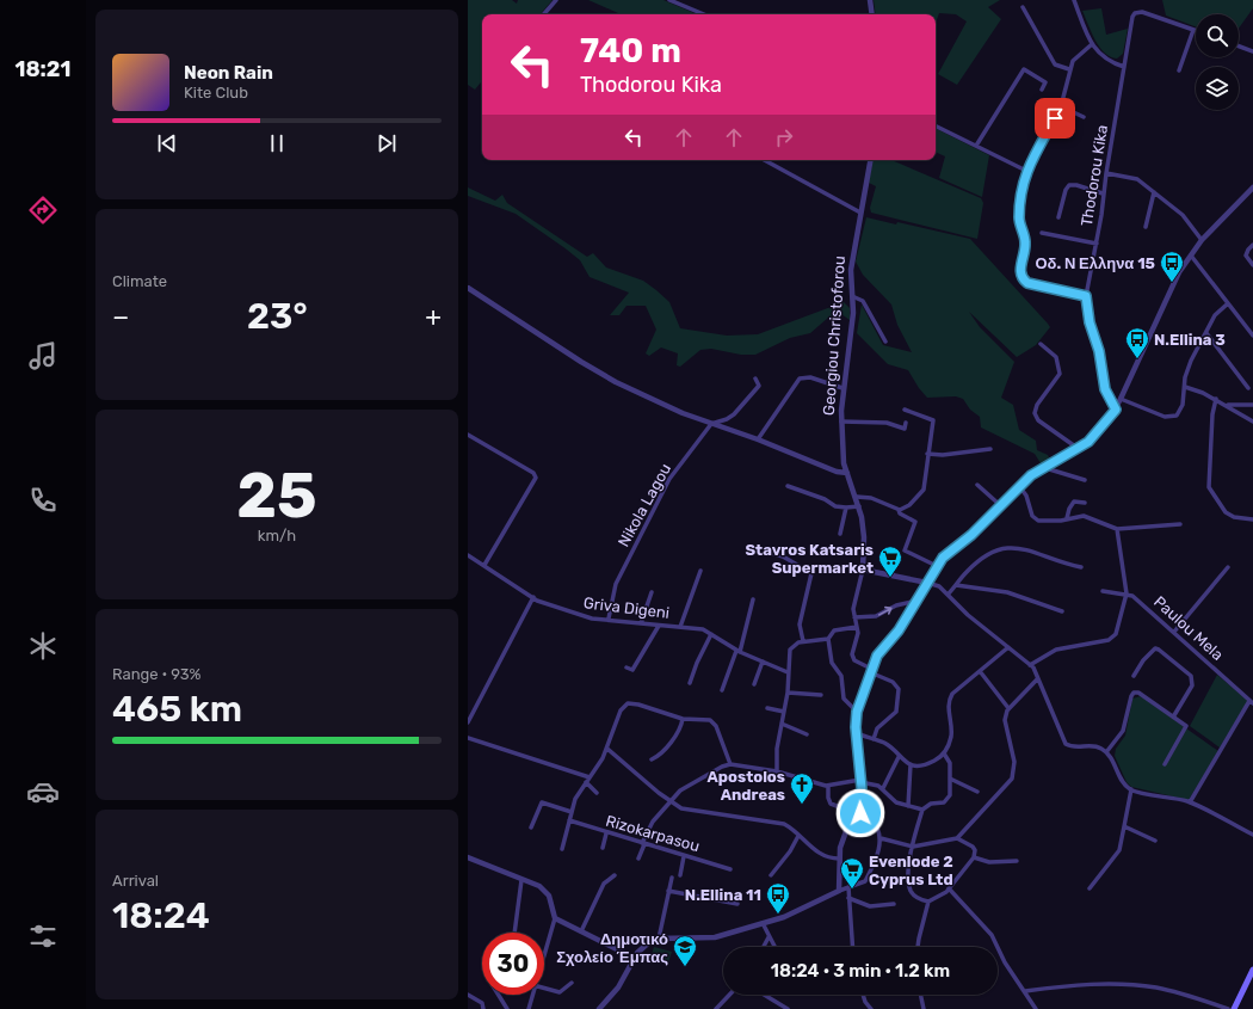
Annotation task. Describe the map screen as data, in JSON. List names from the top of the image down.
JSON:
{
  "streets": {
    "street": [
      "Thodorou Kika",
      "Georgiou Christoforou",
      "Nikola Lagou",
      "Griva Digeni",
      "Paulou Mela",
      "Rizokarpasou"
    ]
  },
  "crossings": [
    ["Nikola Lagou", "Griva Digeni"]
  ],
  "places": {
    "bus stop": ["Οδ. Ν Ελληνα 15", "N.Ellina 3", "N.Ellina 11"],
    "supermarket": ["Stavros Katsaris Supermarket", "Evenlode 2 Cyprus Ltd"],
    "church": ["Apostolos Andreas"],
    "school or university": ["Δημοτικό Σχολείο Έμπας"]
  },
  "page": {
    "tabs": "18:21",
    "turn": ["740 m", "Thodorou Kika"],
    "song": ["Neon Rain", "Kite Club"],
    "tile": [
      "Climate",
      ["25", "km/h"],
      ["Range · 93%", "465 km"],
      ["Arrival", "18:24"]
    ],
    "heat": ["−", "23°", "+"],
    "limit": "30",
    "trip": "18:24 · 3 min · 1.2 km"
  }
}
